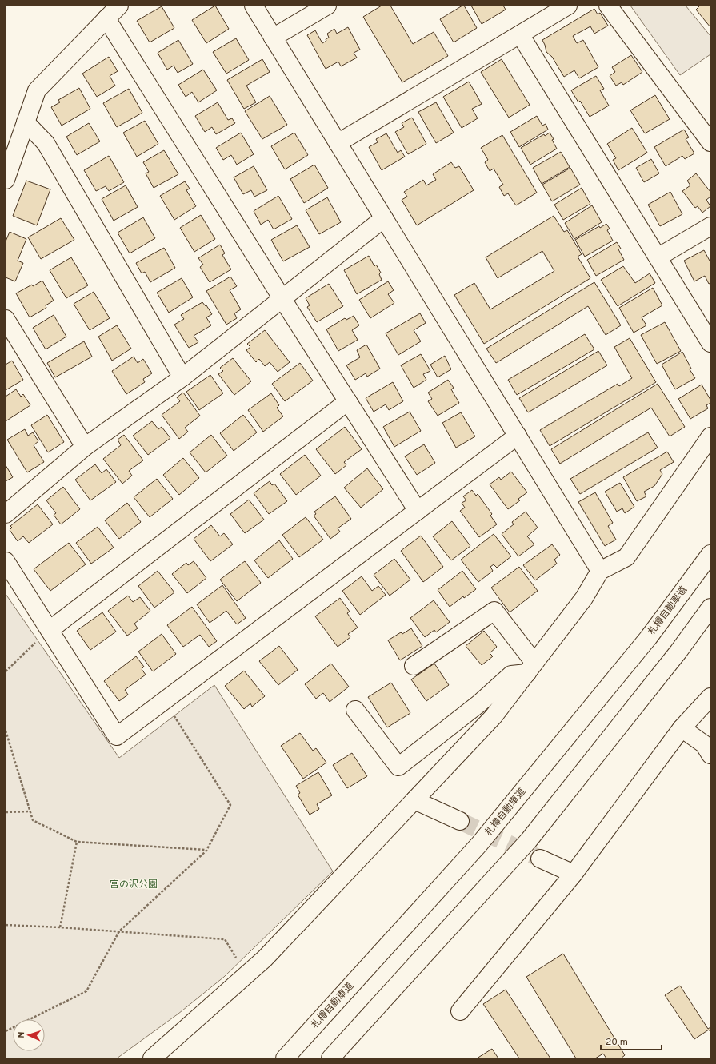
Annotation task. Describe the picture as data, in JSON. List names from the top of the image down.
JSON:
{
  "streets": {
    "main road": ["札樽自動車道"]
  },
  "parks": ["宮の沢公園"],
  "scale_bar": "20 m",
  "north": "left"
}
